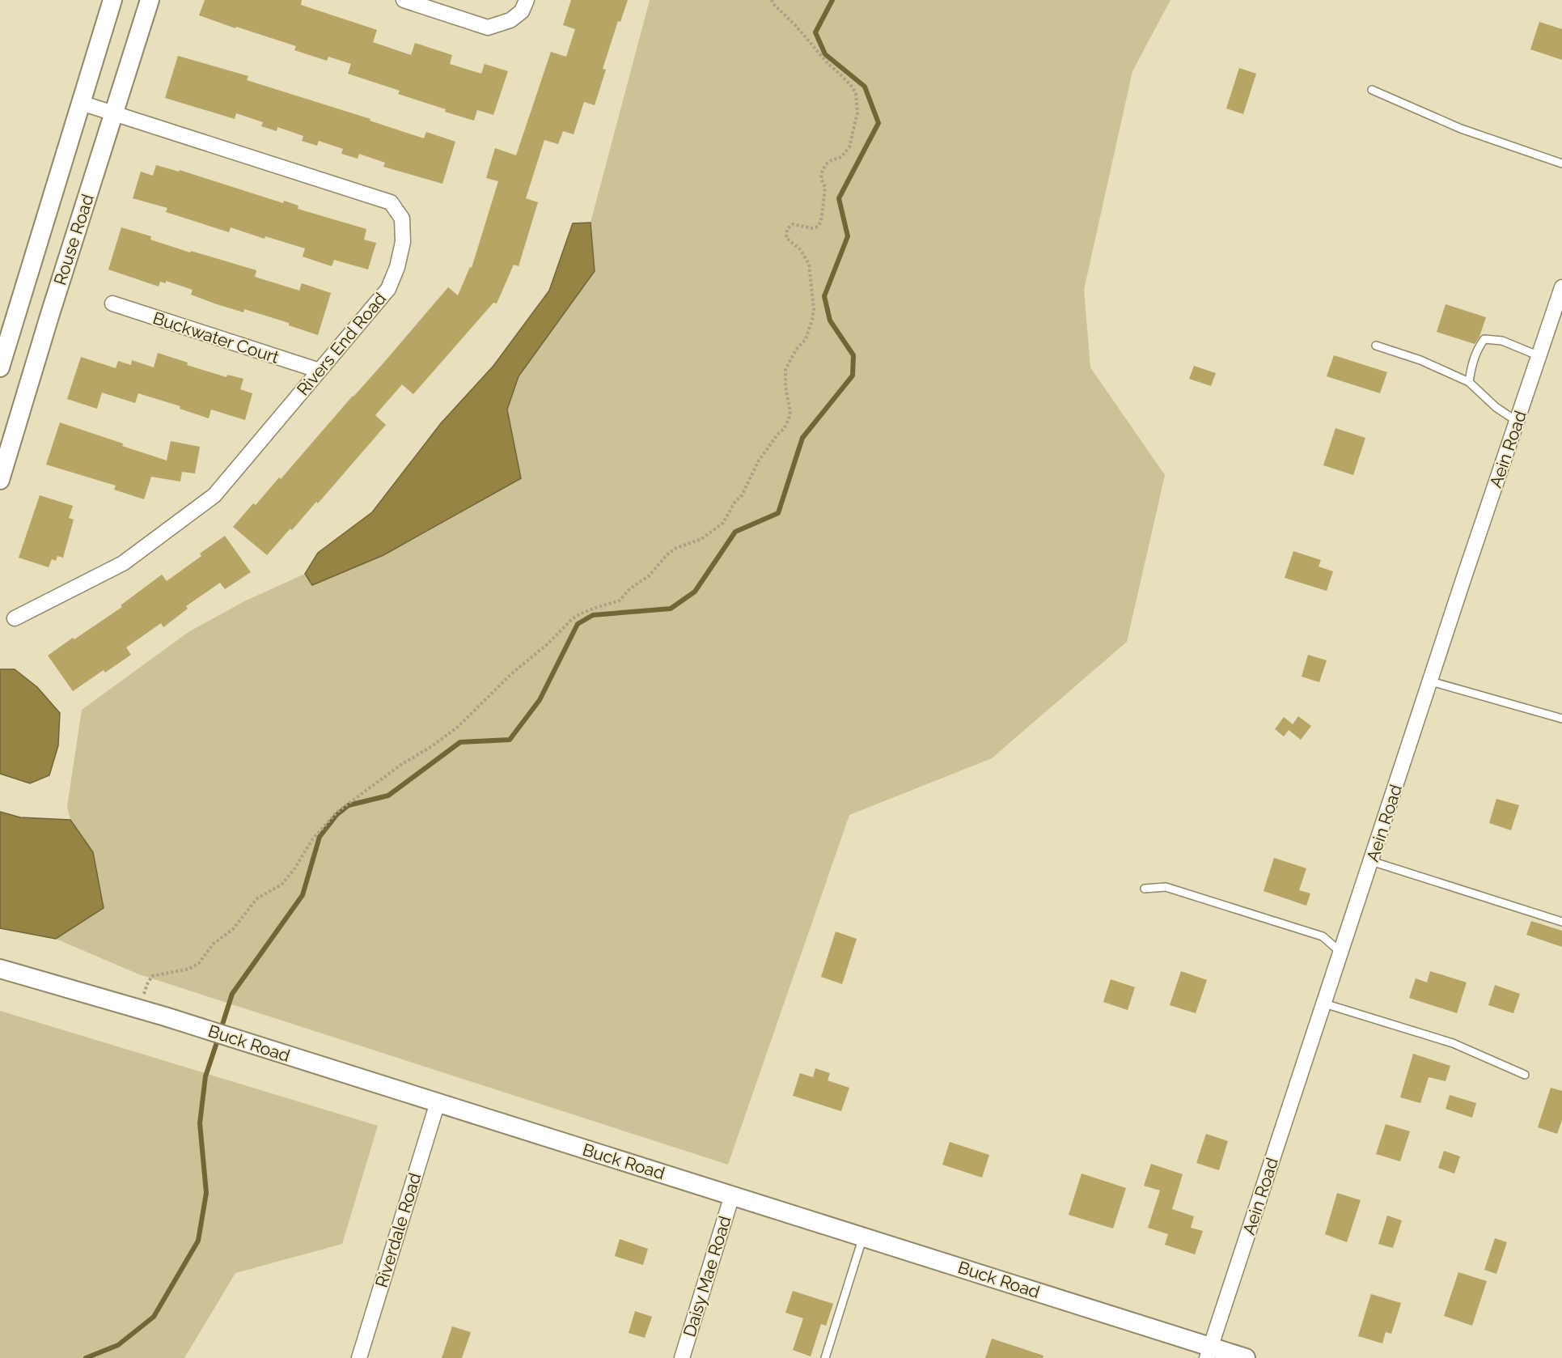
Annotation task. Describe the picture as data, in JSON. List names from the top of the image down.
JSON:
{
  "streets": {
    "street": [
      "Rouse Road",
      "Buckwater Court",
      "Rivers End Road",
      "Aein Road",
      "Buck Road",
      "Riverdale Road",
      "Daisy Mae Road"
    ]
  },
  "crossings": [
    ["Rouse Road", "Rivers End Road"],
    ["Buckwater Court", "Rivers End Road"],
    ["Aein Road", "Buck Road"],
    ["Buck Road", "Riverdale Road"],
    ["Buck Road", "Daisy Mae Road"]
  ]
}
